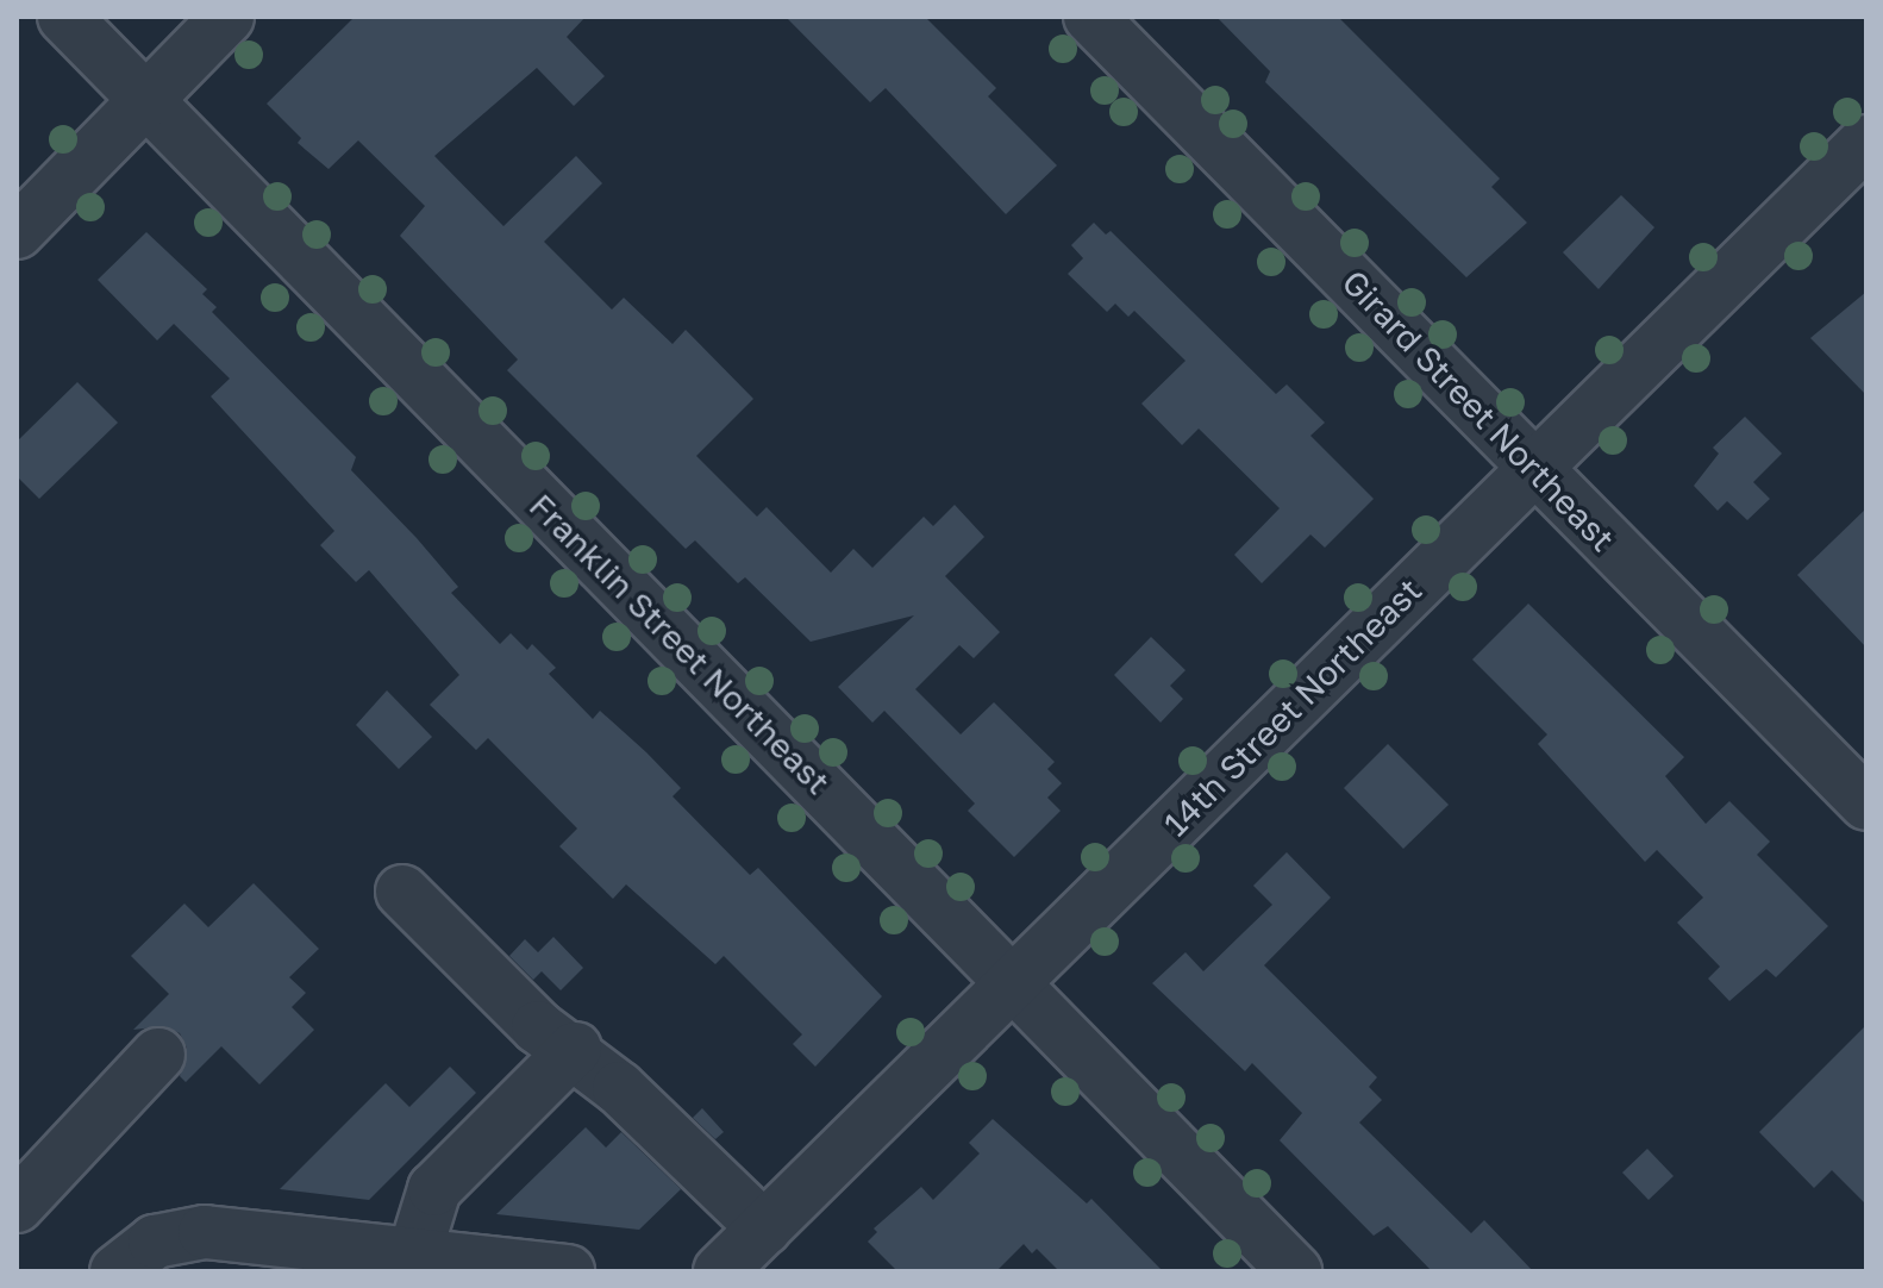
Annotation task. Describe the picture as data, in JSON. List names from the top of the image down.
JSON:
{
  "streets": {
    "street": ["Girard Street Northeast", "Franklin Street Northeast", "14th Street Northeast"]
  },
  "crossings": [
    ["Girard Street Northeast", "14th Street Northeast"],
    ["Franklin Street Northeast", "14th Street Northeast"]
  ]
}
